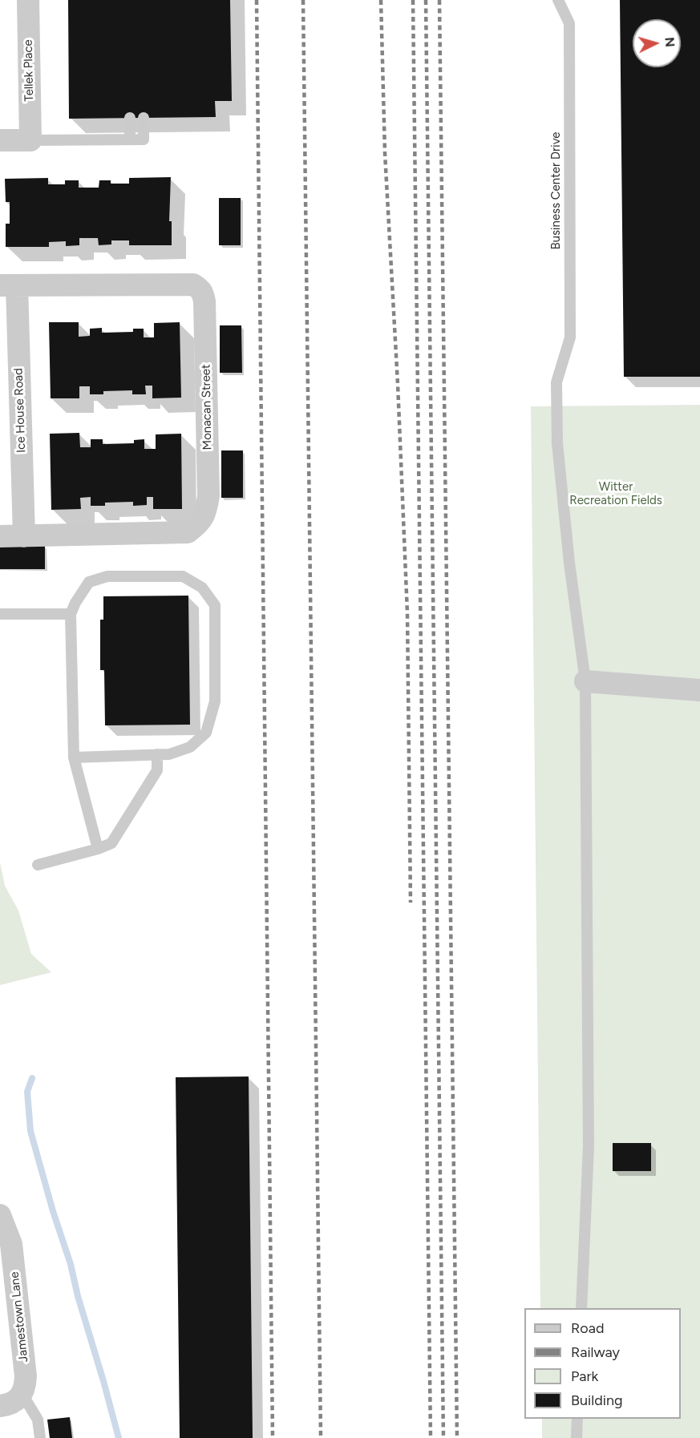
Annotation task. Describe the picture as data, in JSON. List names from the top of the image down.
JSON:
{
  "streets": {
    "street": [
      "Tellek Place",
      "Monacan Street",
      "Ice House Road",
      "Jamestown Lane"
    ],
    "lane": ["Business Center Drive"]
  },
  "crossings": [
    ["Monacan Street", "Ice House Road"]
  ],
  "parks": ["Witter Recreation Fields"],
  "legend": [
    "Road",
    "Railway",
    "Park",
    "Building"
  ],
  "north": "right"
}
